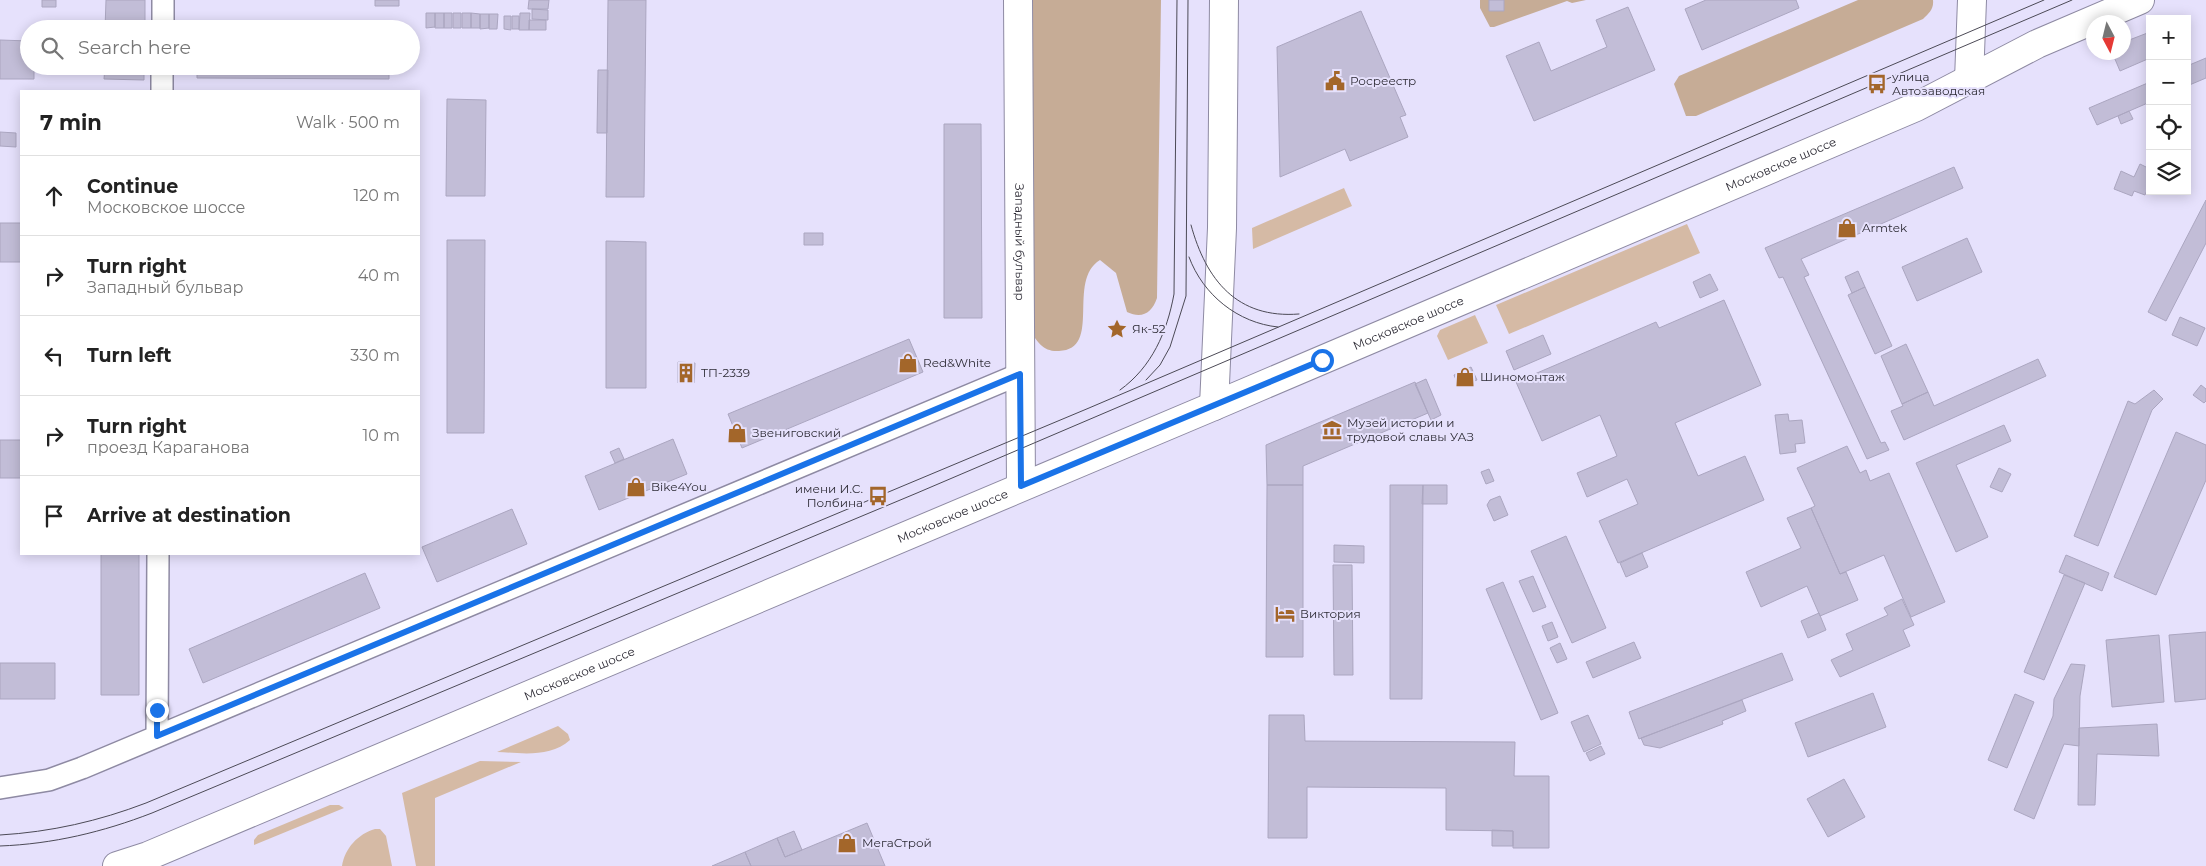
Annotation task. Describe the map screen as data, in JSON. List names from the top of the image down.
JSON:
{
  "streets": {
    "main road": ["Московское шоссе", "Западный бульвар"]
  },
  "crossings": [
    ["Московское шоссе", "Западный бульвар"]
  ],
  "places": {
    "public building": ["Росреестр"],
    "bus stop": ["улица Автозаводская", "имени И.С. Полбина"],
    "shop": [
      "Armtek",
      "Red&White",
      "Шиномонтаж",
      "Звениговский",
      "Bike4You",
      "МегаСтрой"
    ],
    "place": ["Як-52"],
    "building": ["ТП-2339"],
    "museum": ["Музей истории и трудовой славы УАЗ"],
    "hotel": ["Виктория"]
  },
  "north": "bottom",
  "page": {
    "map_buttons": ["+", "−"],
    "search": "Search here",
    "heading": ["7 min", "Walk · 500 m"],
    "list": [
      ["Continue", "Московское шоссе", "120 m"],
      ["Turn right", "Западный бульвар", "40 m"],
      ["Turn left", "330 m"],
      ["Turn right", "проезд Караганова", "10 m"],
      "Arrive at destination"
    ]
  }
}
